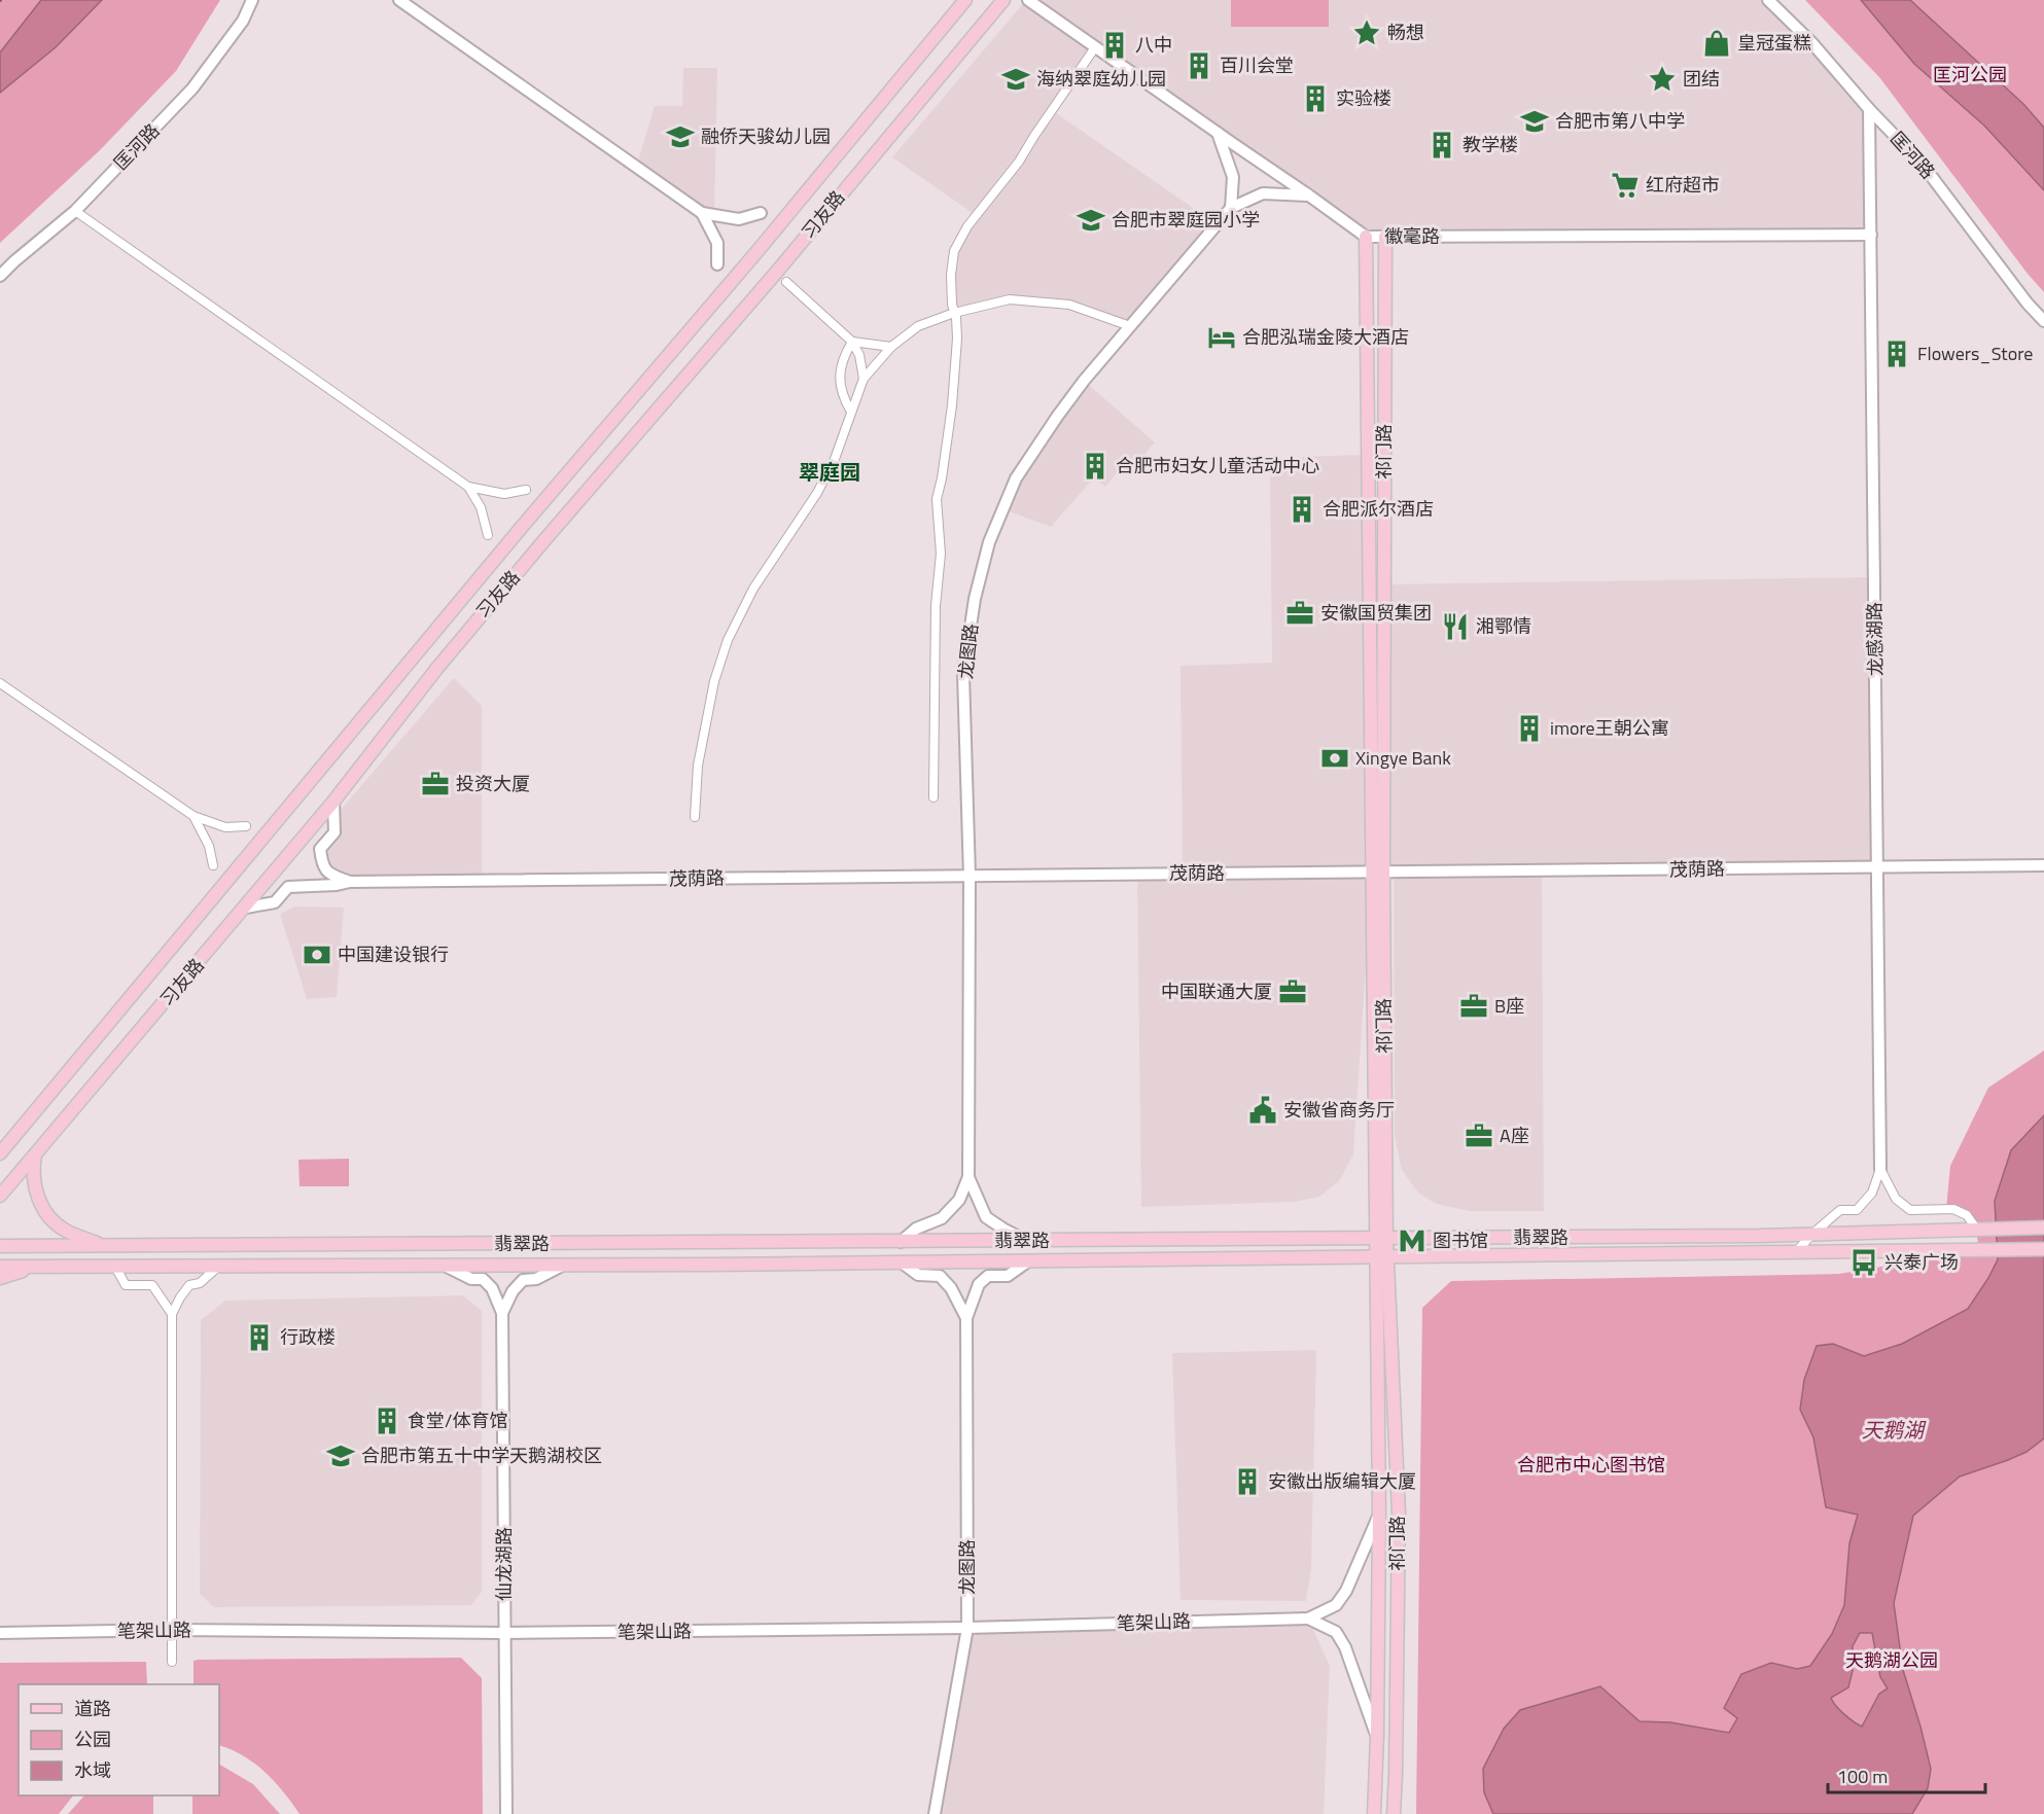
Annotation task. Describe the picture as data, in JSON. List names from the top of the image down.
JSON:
{
  "streets": {
    "main road": ["习友路", "祁门路", "翡翠路"],
    "street": [
      "匡河路",
      "徽毫路",
      "龙感湖路",
      "龙图路",
      "茂荫路",
      "仙龙湖路",
      "笔架山路"
    ]
  },
  "crossings": [
    ["匡河路", "龙感湖路"],
    ["习友路", "茂荫路"],
    ["徽毫路", "祁门路"],
    ["徽毫路", "龙感湖路"],
    ["祁门路", "茂荫路"],
    ["祁门路", "翡翠路"],
    ["龙感湖路", "茂荫路"],
    ["龙图路", "茂荫路"],
    ["龙图路", "笔架山路"],
    ["仙龙湖路", "笔架山路"]
  ],
  "districts": ["翠庭园"],
  "water": ["天鹅湖"],
  "parks": ["匡河公园", "合肥市中心图书馆", "天鹅湖公园"],
  "places": {
    "place": ["畅想", "团结"],
    "shop": ["皇冠蛋糕"],
    "building": [
      "八中",
      "百川会堂",
      "实验楼",
      "教学楼",
      "Flowers_Store",
      "合肥市妇女儿童活动中心",
      "合肥派尔酒店",
      "imore王朝公寓",
      "行政楼",
      "食堂/体育馆",
      "安徽出版编辑大厦"
    ],
    "school or university": [
      "海纳翠庭幼儿园",
      "合肥市第八中学",
      "融侨天骏幼儿园",
      "合肥市翠庭园小学",
      "合肥市第五十中学天鹅湖校区"
    ],
    "supermarket": ["红府超市"],
    "hotel": ["合肥泓瑞金陵大酒店"],
    "office": [
      "安徽国贸集团",
      "投资大厦",
      "中国联通大厦",
      "B座",
      "A座"
    ],
    "restaurant": ["湘鄂情"],
    "bank": ["Xingye Bank", "中国建设银行"],
    "public building": ["安徽省商务厅"],
    "metro station": ["图书馆"],
    "bus stop": ["兴泰广场"]
  },
  "legend": ["道路", "公园", "水域"],
  "scale_bar": "100 m"
}
